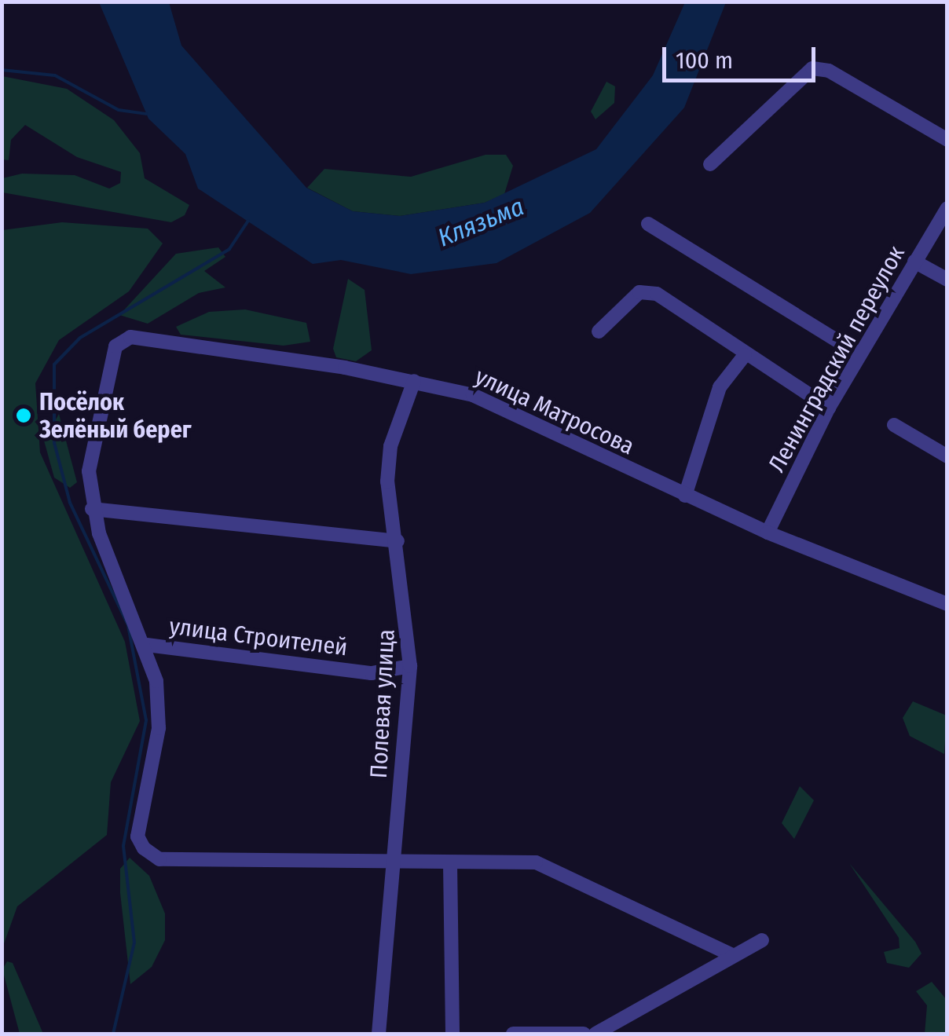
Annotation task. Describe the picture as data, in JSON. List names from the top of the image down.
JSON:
{
  "streets": {
    "street": [
      "Ленинградский переулок",
      "улица Матросова",
      "улица Строителей",
      "Полевая улица"
    ]
  },
  "crossings": [
    ["Ленинградский переулок", "улица Матросова"],
    ["улица Матросова", "Полевая улица"],
    ["улица Строителей", "Полевая улица"]
  ],
  "water": ["Клязьма"],
  "places": ["Посёлок Зелёный берег"],
  "scale_bar": "100 m"
}
